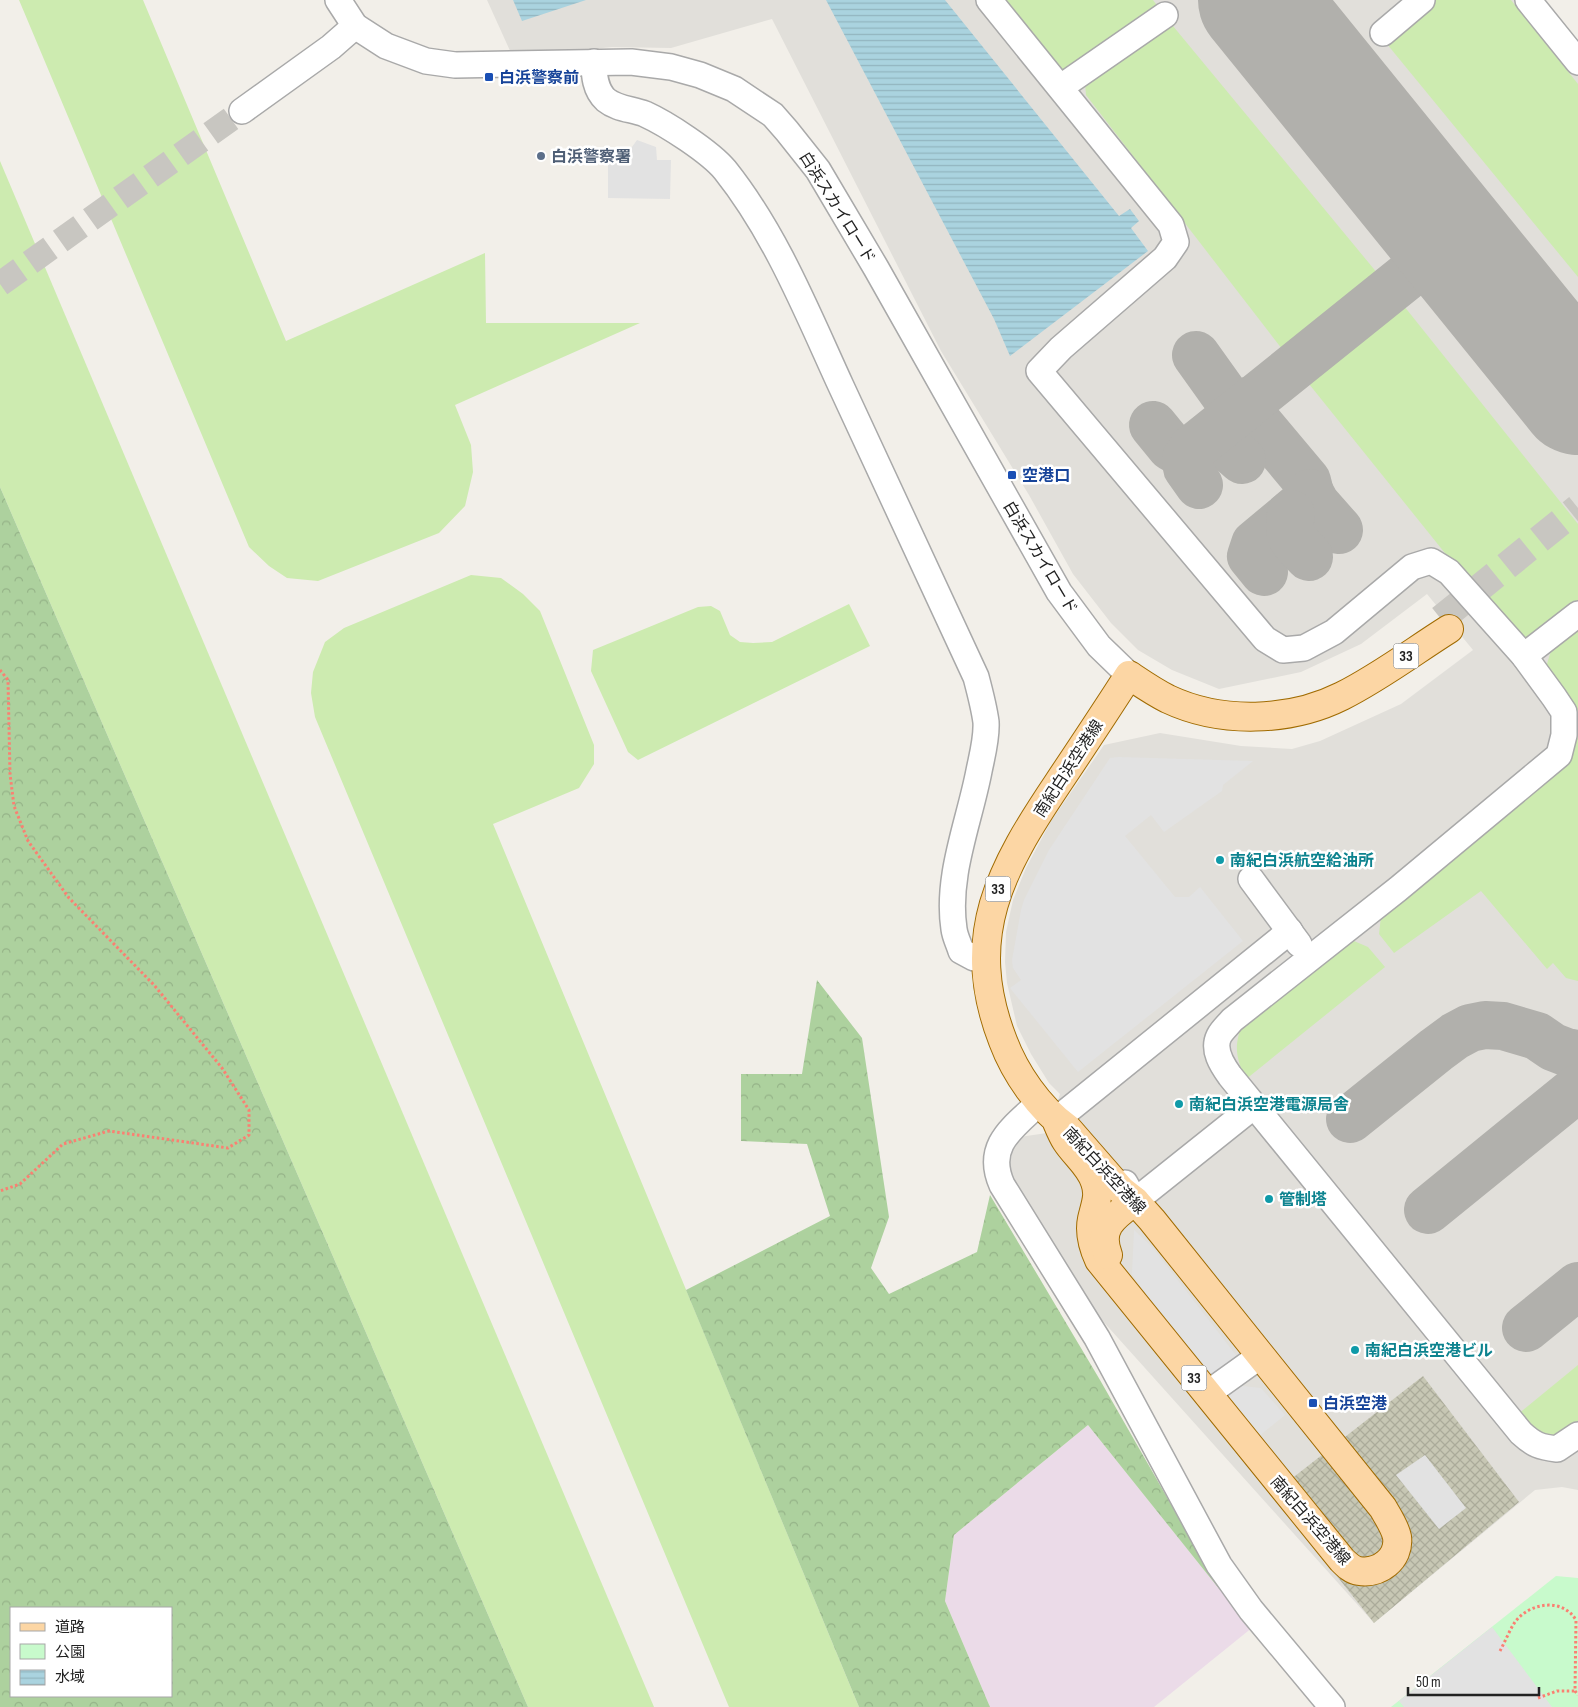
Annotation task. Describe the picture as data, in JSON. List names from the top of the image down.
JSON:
{
  "streets": {
    "main road": ["33", "南紀白浜空港線"],
    "street": ["白浜スカイロード"]
  },
  "crossings": [
    ["白浜スカイロード", "33"],
    ["白浜スカイロード", "南紀白浜空港線"],
    ["33", "南紀白浜空港線"]
  ],
  "places": {
    "transit": ["白浜警察前", "空港口", "白浜空港"],
    "other": [
      "白浜警察署",
      "南紀白浜航空給油所",
      "南紀白浜空港電源局舎",
      "管制塔",
      "南紀白浜空港ビル"
    ]
  },
  "legend": ["道路", "公園", "水域"],
  "scale_bar": "50 m"
}
